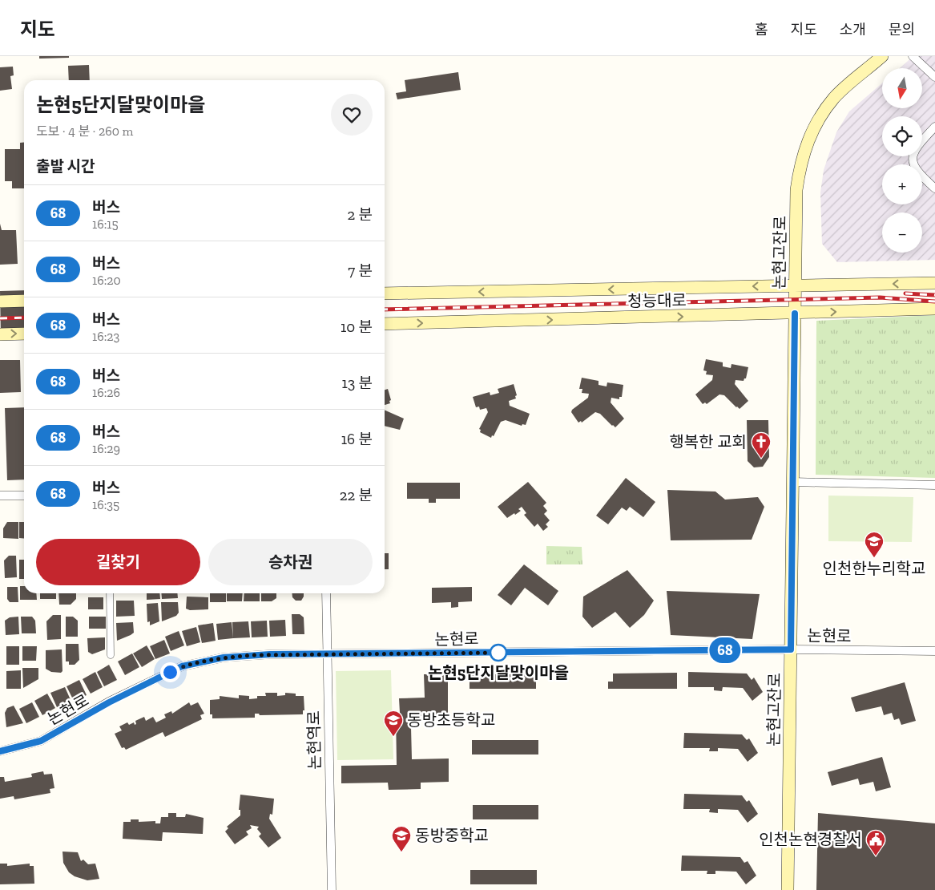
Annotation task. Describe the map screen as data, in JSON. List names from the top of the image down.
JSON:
{
  "streets": {
    "main road": ["논현고잔로", "청능대로"],
    "street": ["논현로", "논현역로"]
  },
  "crossings": [
    ["논현고잔로", "청능대로"],
    ["논현고잔로", "논현로"],
    ["논현로", "논현역로"]
  ],
  "places": {
    "church": ["행복한 교회"],
    "school or university": ["인천한누리학교", "동방초등학교", "동방중학교"],
    "other": ["논현5단지달맞이마을"],
    "public building": ["인천논현경찰서"]
  },
  "lines": ["bus line 68"],
  "north": "bottom",
  "page": {
    "header": "지도",
    "nav": [
      "홈",
      "지도",
      "소개",
      "문의"
    ],
    "on_map": "68",
    "map_buttons": ["+", "−"],
    "heading": [
      ["논현5단지달맞이마을", "도보 · 4 분 · 260 m"],
      "출발 시간"
    ],
    "list": [
      {
        "mark": "68",
        "name": "버스",
        "note": "16:15",
        "value": "2 분"
      },
      {
        "mark": "68",
        "name": "버스",
        "note": "16:20",
        "value": "7 분"
      },
      {
        "mark": "68",
        "name": "버스",
        "note": "16:23",
        "value": "10 분"
      },
      {
        "mark": "68",
        "name": "버스",
        "note": "16:26",
        "value": "13 분"
      },
      {
        "mark": "68",
        "name": "버스",
        "note": "16:29",
        "value": "16 분"
      },
      {
        "mark": "68",
        "name": "버스",
        "note": "16:35",
        "value": "22 분"
      }
    ],
    "buttons": ["길찾기", "승차권"]
  }
}
